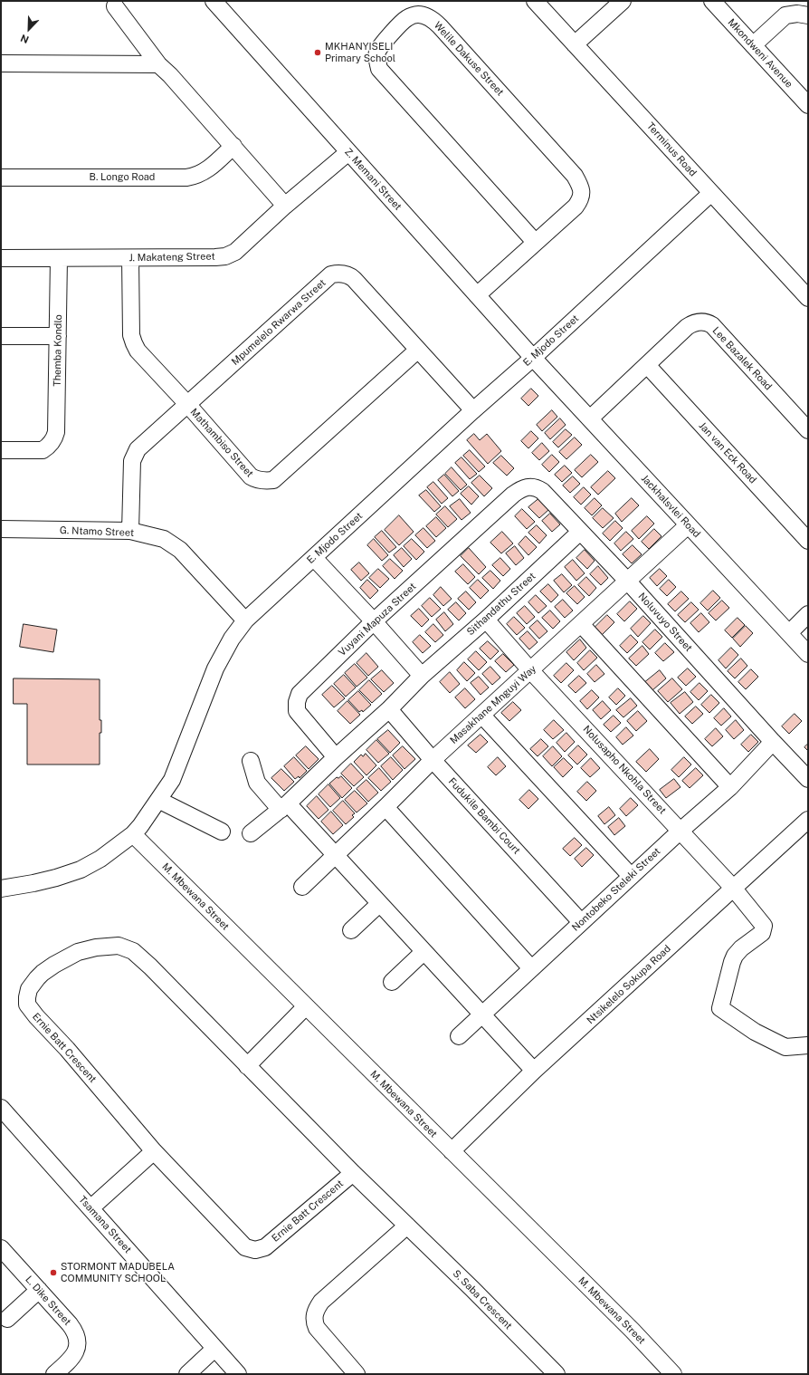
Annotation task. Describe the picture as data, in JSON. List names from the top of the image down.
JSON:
{
  "streets": {
    "street": [
      "Mkondweni Avenue",
      "Welile Dakuse Street",
      "Terminus Road",
      "B. Longo Road",
      "Z. Memani Street",
      "J. Makateng Street",
      "Mpumelelo Rwarwa Street",
      "E. Mjodo Street",
      "Themba Kondlo",
      "Lee Bazalek Road",
      "Mathambiso Street",
      "Jan van Eck Road",
      "Jackhalsvlei Road",
      "G. Ntamo Street",
      "Sithandathu Street",
      "Vuyani Mapuza Street",
      "Noluvuyo Street",
      "Masakhane Mnguyi Way",
      "Nolusapho Nkohla Street",
      "Fudukile Bambi Court",
      "Nontobeko Steleki Street",
      "M. Mbewana Street",
      "Ntsikelelo Sokupa Road",
      "Ernie Batt Crescent",
      "Tsamana Street",
      "S. Saba Crescent",
      "L. Dike Street"
    ]
  },
  "crossings": [
    ["Welile Dakuse Street", "Z. Memani Street"],
    ["Terminus Road", "E. Mjodo Street"],
    ["Z. Memani Street", "J. Makateng Street"],
    ["Z. Memani Street", "E. Mjodo Street"],
    ["Z. Memani Street", "Jackhalsvlei Road"],
    ["J. Makateng Street", "Themba Kondlo"],
    ["J. Makateng Street", "Mathambiso Street"],
    ["Mpumelelo Rwarwa Street", "E. Mjodo Street"],
    ["Mpumelelo Rwarwa Street", "Mathambiso Street"],
    ["Mpumelelo Rwarwa Street", "G. Ntamo Street"],
    ["E. Mjodo Street", "Jackhalsvlei Road"],
    ["E. Mjodo Street", "G. Ntamo Street"],
    ["E. Mjodo Street", "M. Mbewana Street"],
    ["Lee Bazalek Road", "Jan van Eck Road"],
    ["Lee Bazalek Road", "Jackhalsvlei Road"],
    ["Jackhalsvlei Road", "Masakhane Mnguyi Way"],
    ["Sithandathu Street", "Vuyani Mapuza Street"],
    ["Sithandathu Street", "Noluvuyo Street"],
    ["Sithandathu Street", "Nolusapho Nkohla Street"],
    ["Sithandathu Street", "Fudukile Bambi Court"],
    ["Vuyani Mapuza Street", "Noluvuyo Street"],
    ["Noluvuyo Street", "Masakhane Mnguyi Way"],
    ["Noluvuyo Street", "Nontobeko Steleki Street"],
    ["Masakhane Mnguyi Way", "Nolusapho Nkohla Street"],
    ["Masakhane Mnguyi Way", "Fudukile Bambi Court"],
    ["Nolusapho Nkohla Street", "Nontobeko Steleki Street"],
    ["Nolusapho Nkohla Street", "Ntsikelelo Sokupa Road"],
    ["Fudukile Bambi Court", "Nontobeko Steleki Street"],
    ["M. Mbewana Street", "Ntsikelelo Sokupa Road"],
    ["Ernie Batt Crescent", "S. Saba Crescent"]
  ],
  "places": ["MKHANYISELI Primary School", "STORMONT MADUBELA COMMUNITY SCHOOL"],
  "north": "bottom left"
}
